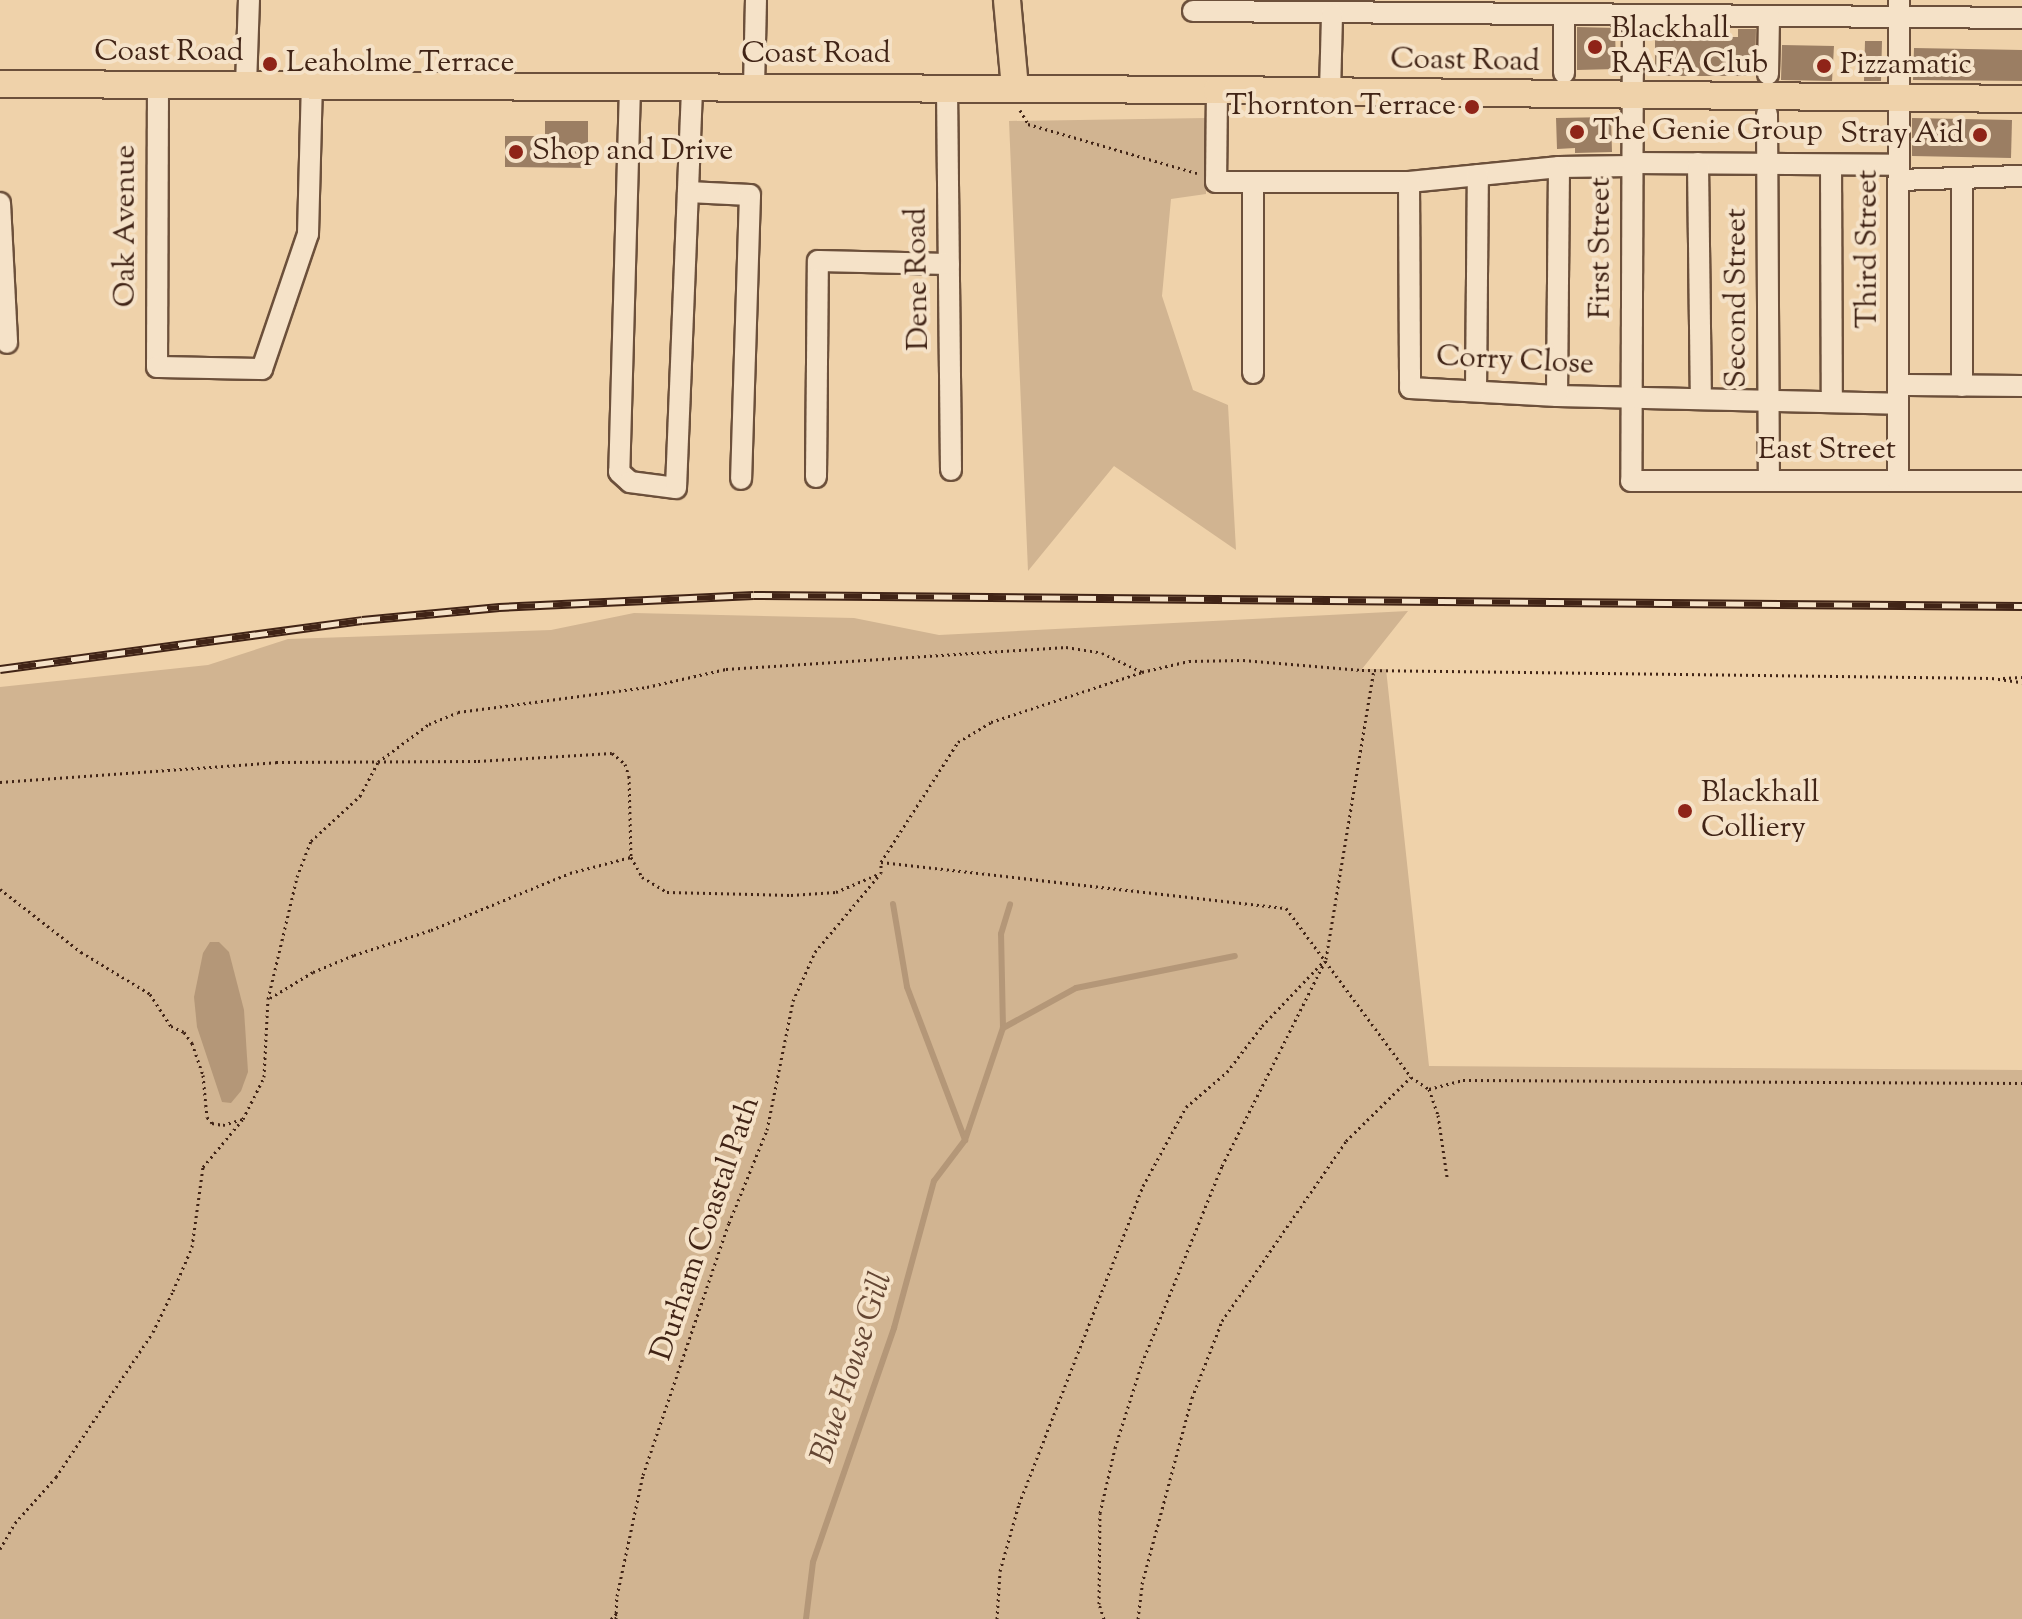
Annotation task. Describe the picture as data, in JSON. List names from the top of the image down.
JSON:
{
  "streets": {
    "main road": ["Coast Road"],
    "street": [
      "Oak Avenue",
      "First Street",
      "Third Street",
      "Dene Road",
      "Second Street",
      "Corry Close",
      "East Street"
    ],
    "path": ["Durham Coastal Path"]
  },
  "crossings": [
    ["Coast Road", "Oak Avenue"],
    ["Coast Road", "First Street"],
    ["Coast Road", "Third Street"],
    ["Coast Road", "Dene Road"],
    ["First Street", "Corry Close"],
    ["First Street", "East Street"],
    ["Third Street", "Corry Close"],
    ["Third Street", "East Street"],
    ["Second Street", "Corry Close"],
    ["Second Street", "East Street"]
  ],
  "water": ["Blue House Gill"],
  "places": [
    "Blackhall RAFA Club",
    "Leaholme Terrace",
    "Pizzamatic",
    "Thornton Terrace",
    "The Genie Group",
    "Stray Aid",
    "Shop and Drive",
    "Blackhall Colliery"
  ]
}
